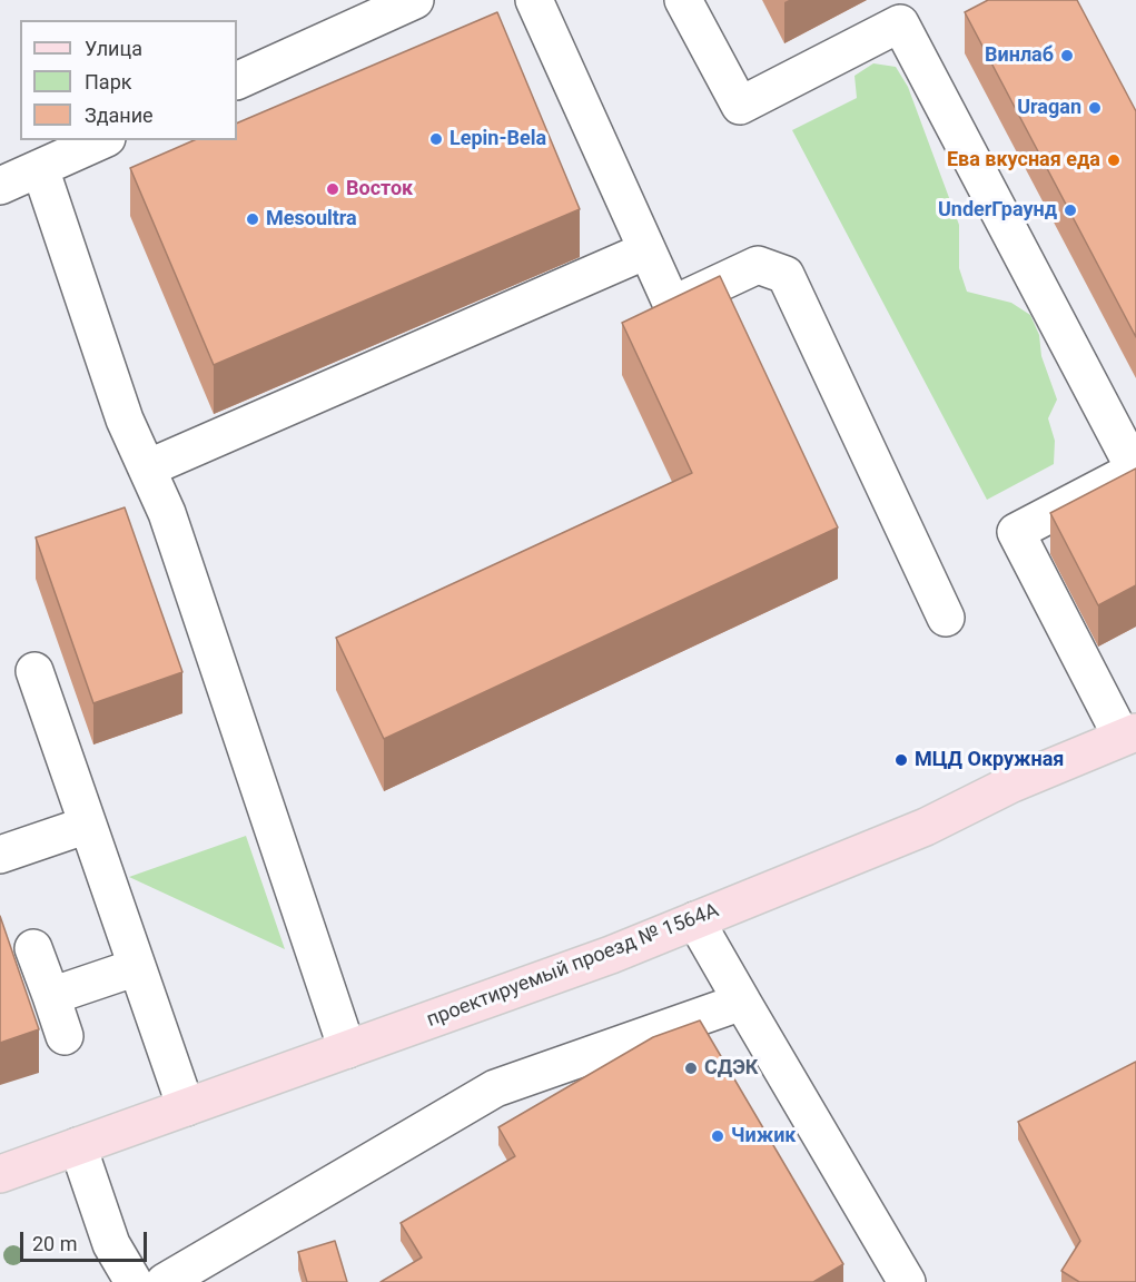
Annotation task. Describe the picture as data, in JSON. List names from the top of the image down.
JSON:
{
  "streets": {
    "main road": ["проектируемый проезд № 1564А"]
  },
  "places": [
    "Винлаб",
    "Uragan",
    "Lepin-Bela",
    "Ева вкусная еда",
    "Восток",
    "UnderГраунд",
    "Mesoultra",
    "МЦД Окружная",
    "СДЭК",
    "Чижик"
  ],
  "legend": ["Улица", "Парк", "Здание"],
  "scale_bar": "20 m"
}
